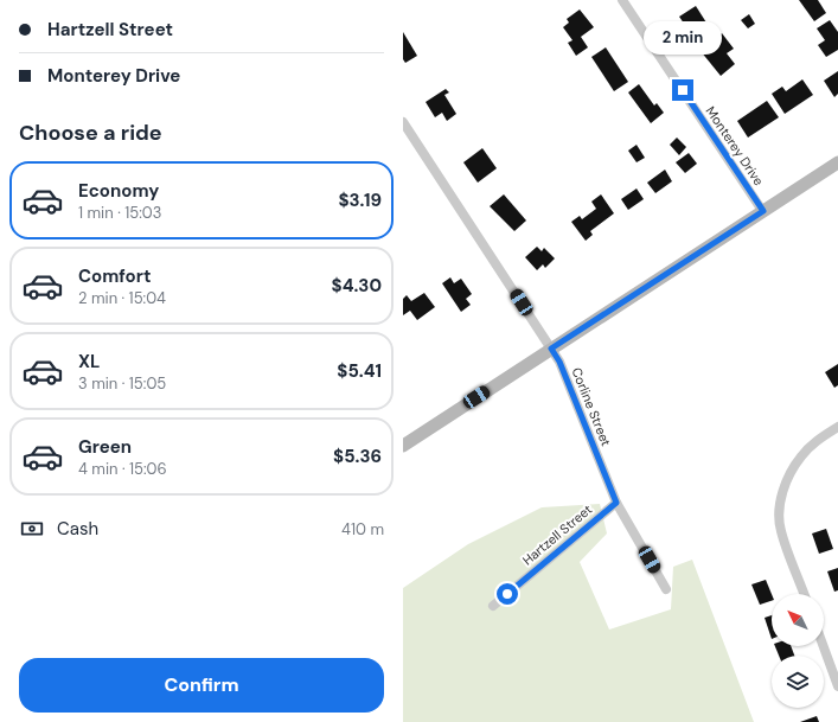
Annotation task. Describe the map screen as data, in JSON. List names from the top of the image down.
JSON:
{
  "streets": {
    "street": ["Monterey Drive", "Corline Street", "Hartzell Street"]
  },
  "crossings": [
    ["Corline Street", "Hartzell Street"]
  ],
  "north": "top left",
  "page": {
    "banner": ["Hartzell Street", "Monterey Drive"],
    "bubble": "2 min",
    "heading": "Choose a ride",
    "list": [
      {
        "name": "Economy",
        "note": "1 min · 15:03",
        "value": "$3.19"
      },
      {
        "name": "Comfort",
        "note": "2 min · 15:04",
        "value": "$4.30"
      },
      {
        "name": "XL",
        "note": "3 min · 15:05",
        "value": "$5.41"
      },
      {
        "name": "Green",
        "note": "4 min · 15:06",
        "value": "$5.36"
      }
    ],
    "pay": ["Cash", "410 m"],
    "buttons": "Confirm"
  }
}
